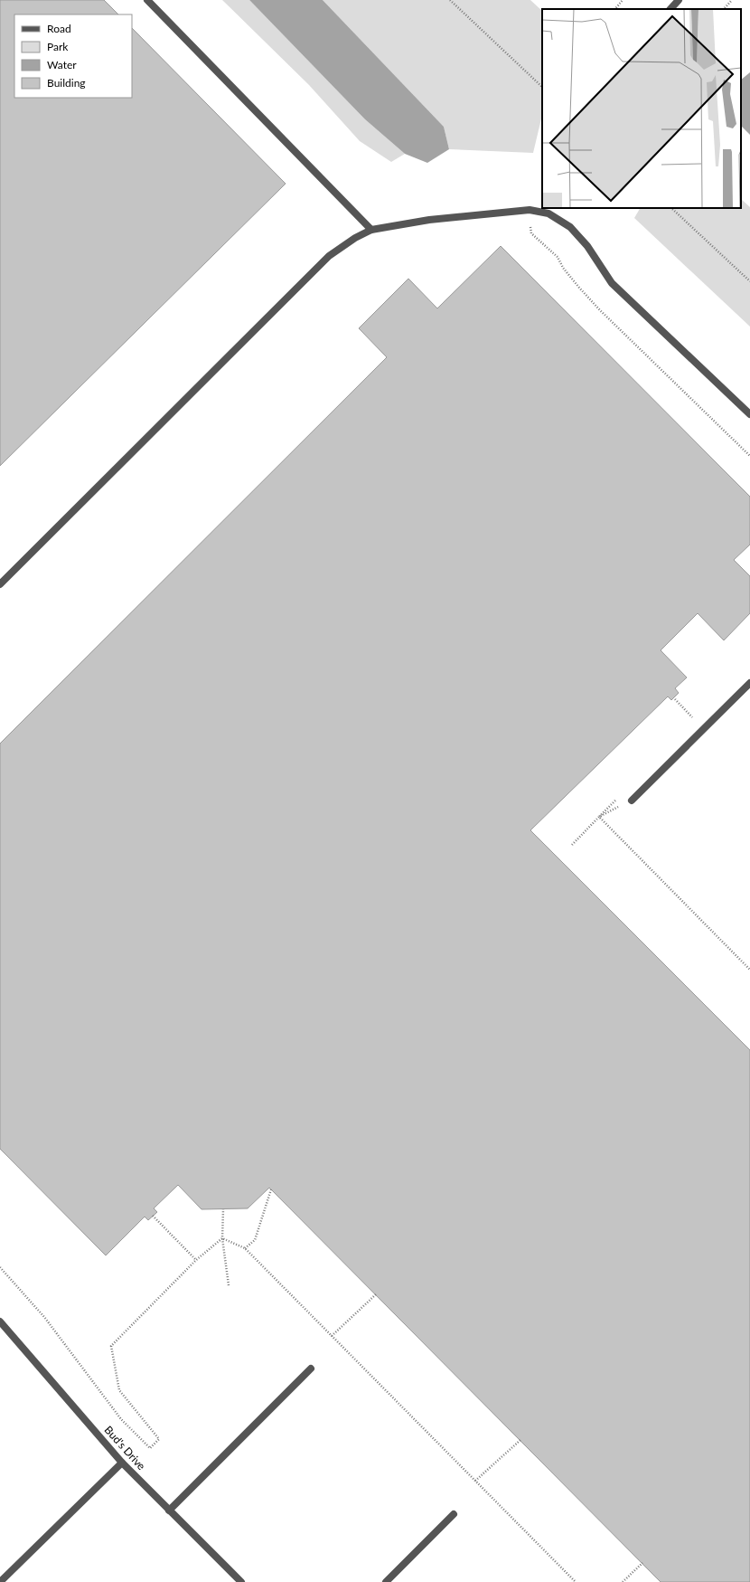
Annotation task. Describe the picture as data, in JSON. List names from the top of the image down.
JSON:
{
  "streets": {
    "street": ["Bud's Drive"]
  },
  "legend": [
    "Road",
    "Park",
    "Water",
    "Building"
  ]
}
